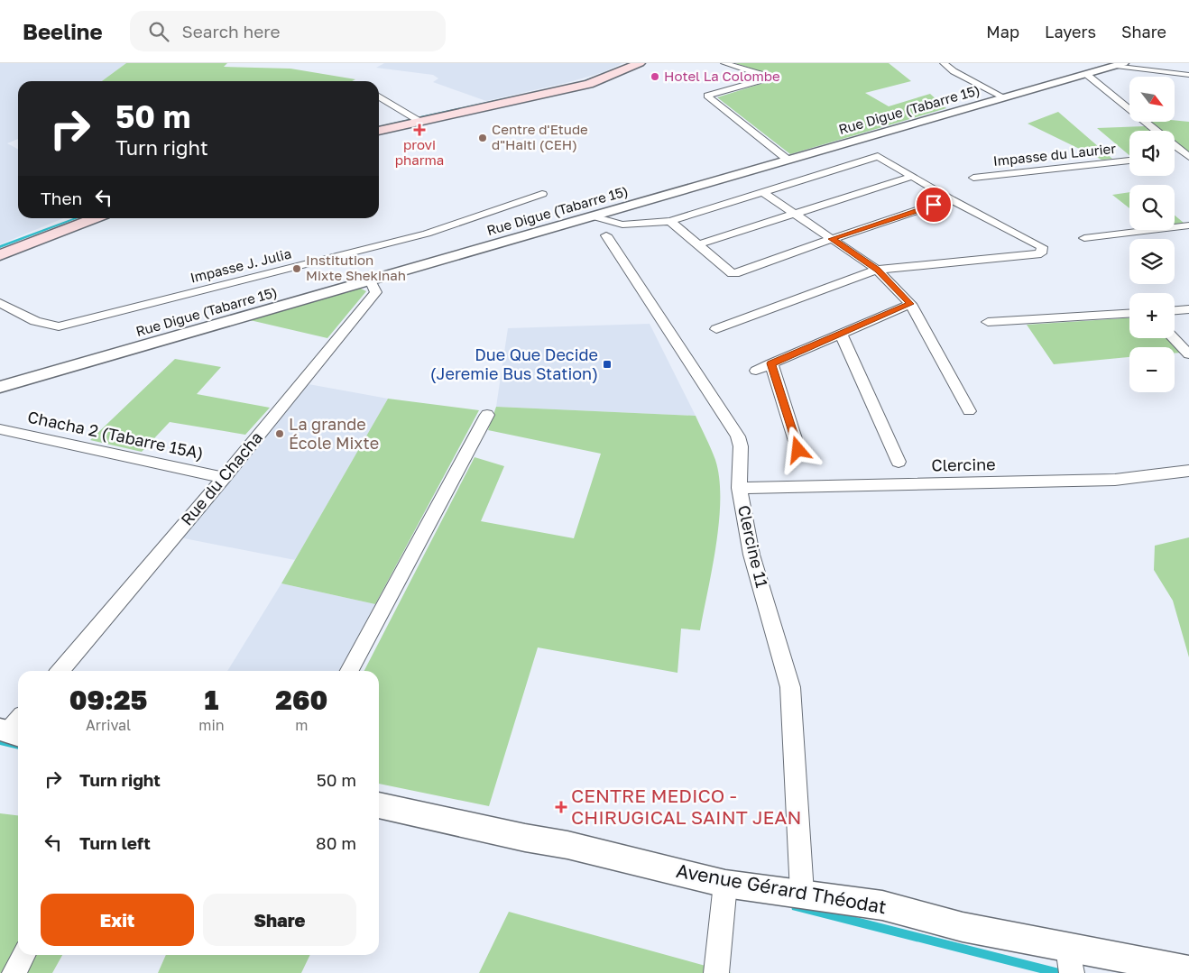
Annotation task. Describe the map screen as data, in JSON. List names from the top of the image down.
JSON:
{
  "streets": {
    "street": [
      "Rue Digue (Tabarre 15)",
      "Impasse du Laurier",
      "Impasse J. Julia",
      "Chacha 2 (Tabarre 15A)",
      "Clercine",
      "Rue du Chacha",
      "Clercine 11",
      "Avenue Gérard Théodat"
    ]
  },
  "crossings": [
    ["Rue Digue (Tabarre 15)", "Rue du Chacha"],
    ["Chacha 2 (Tabarre 15A)", "Rue du Chacha"],
    ["Clercine", "Clercine 11"],
    ["Clercine 11", "Avenue Gérard Théodat"]
  ],
  "places": {
    "other": [
      "Hotel La Colombe",
      "Centre d'Etude d\"Haiti (CEH)",
      "Institution Mixte Shekinah",
      "La grande École Mixte"
    ],
    "health": ["provi pharma", "CENTRE MEDICO - CHIRUGICAL SAINT JEAN"],
    "transit": ["Due Que Decide (Jeremie Bus Station)"]
  },
  "north": "bottom right",
  "page": {
    "header": "Beeline",
    "search": "Search here",
    "nav": ["Map", "Layers", "Share"],
    "map_buttons": ["+", "−"],
    "turn": ["50 m", "Turn right"],
    "then": "Then",
    "eta": [
      "09:25",
      "Arrival",
      "1",
      "min",
      "260",
      "m"
    ],
    "list": [
      {
        "name": "Turn right",
        "value": "50 m"
      },
      {
        "name": "Turn left",
        "value": "80 m"
      }
    ],
    "buttons": ["Exit", "Share"]
  }
}
